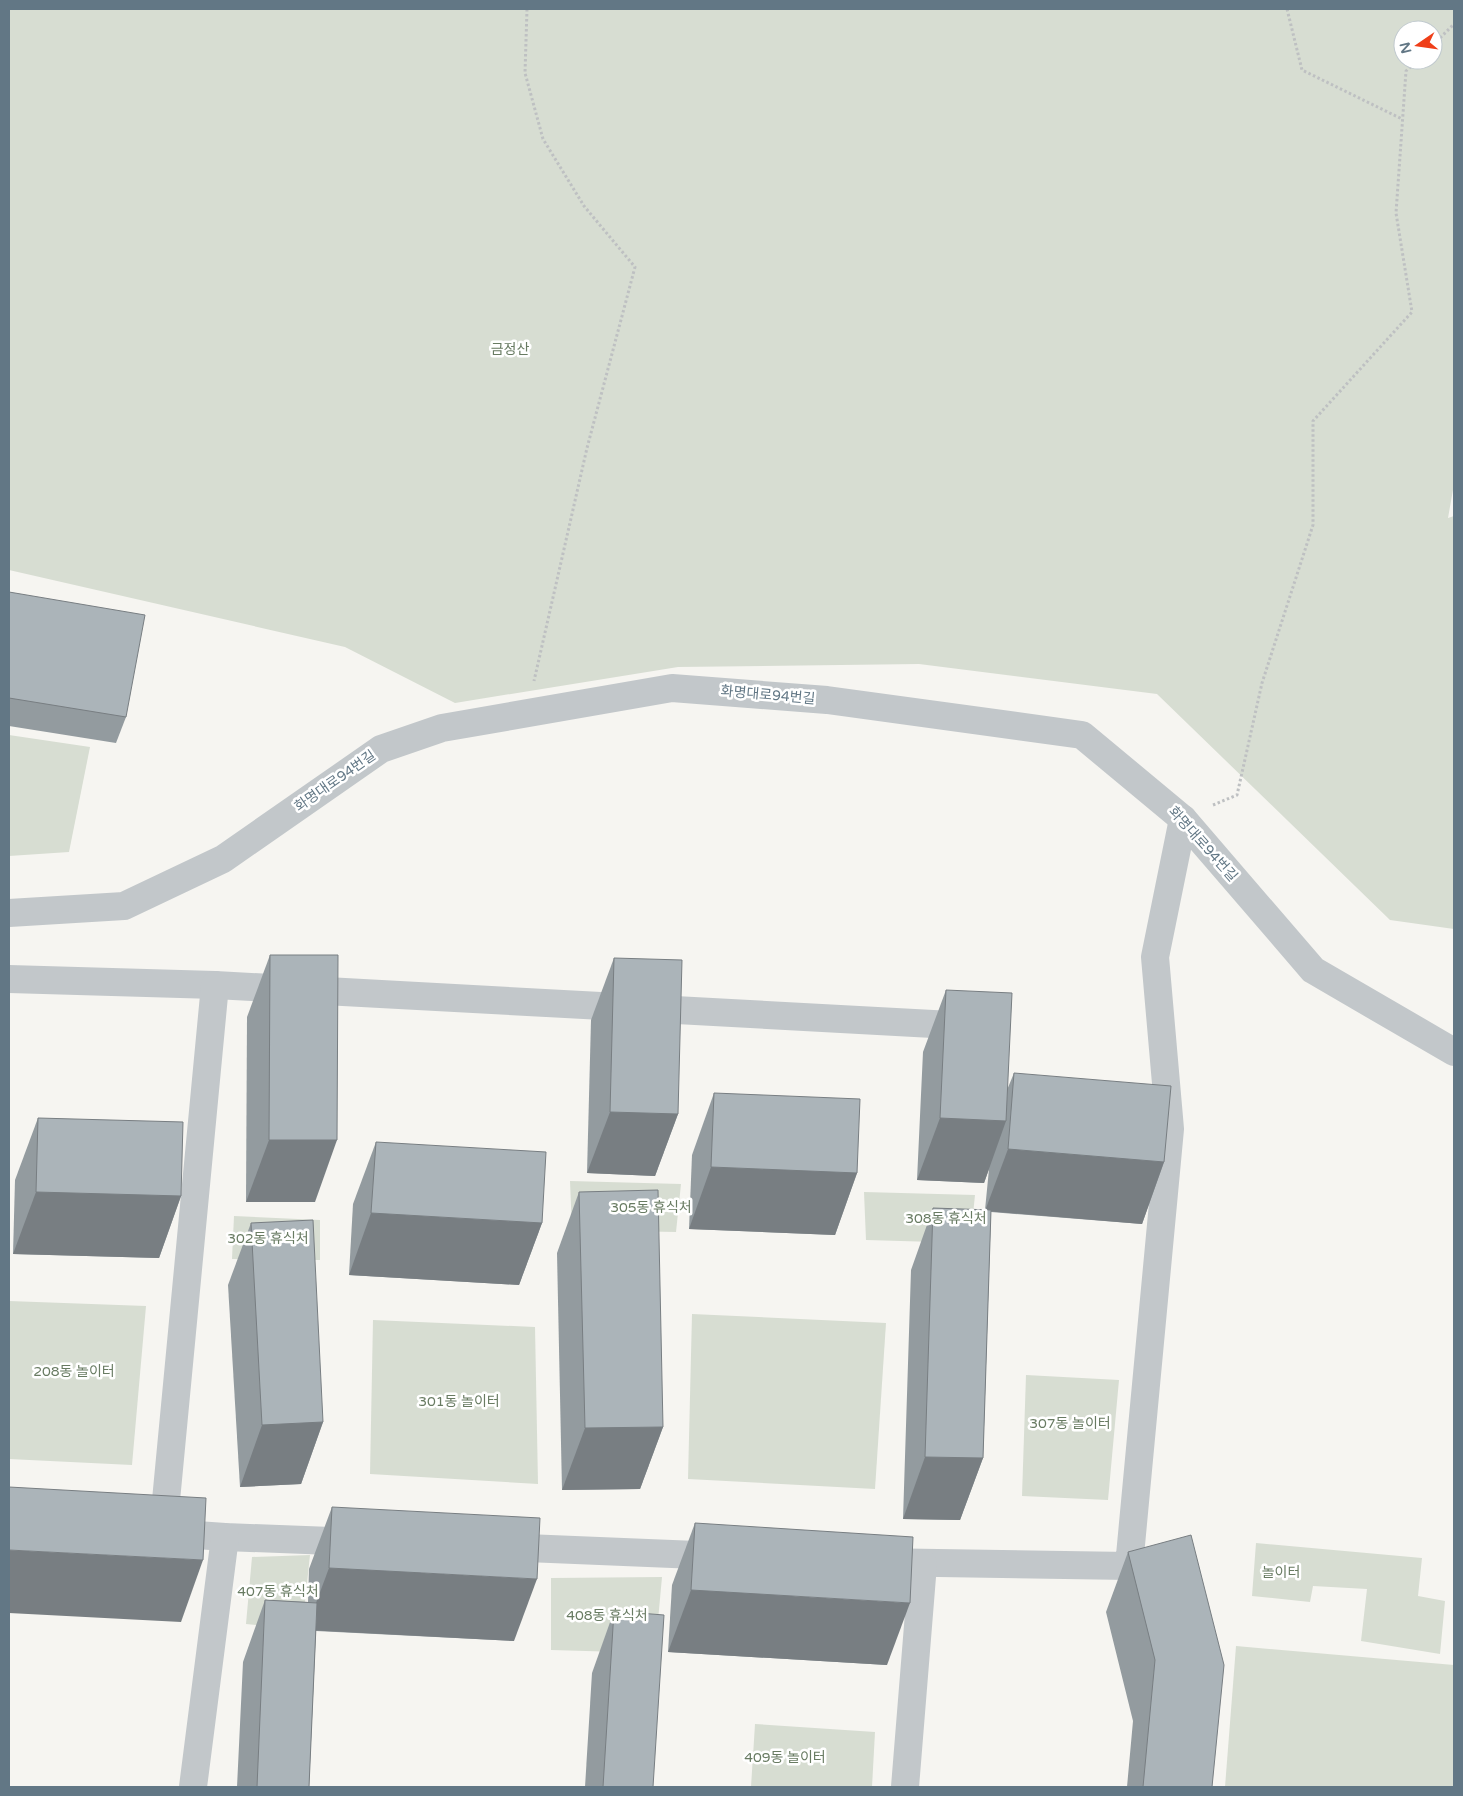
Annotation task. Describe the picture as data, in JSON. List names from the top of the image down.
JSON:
{
  "streets": {
    "street": ["화명대로94번길"]
  },
  "parks": [
    "금정산",
    "305동 휴식처",
    "308동 휴식처",
    "302동 휴식처",
    "208동 놀이터",
    "301동 놀이터",
    "307동 놀이터",
    "놀이터",
    "407동 휴식처",
    "408동 휴식처",
    "409동 놀이터"
  ],
  "north": "left"
}
